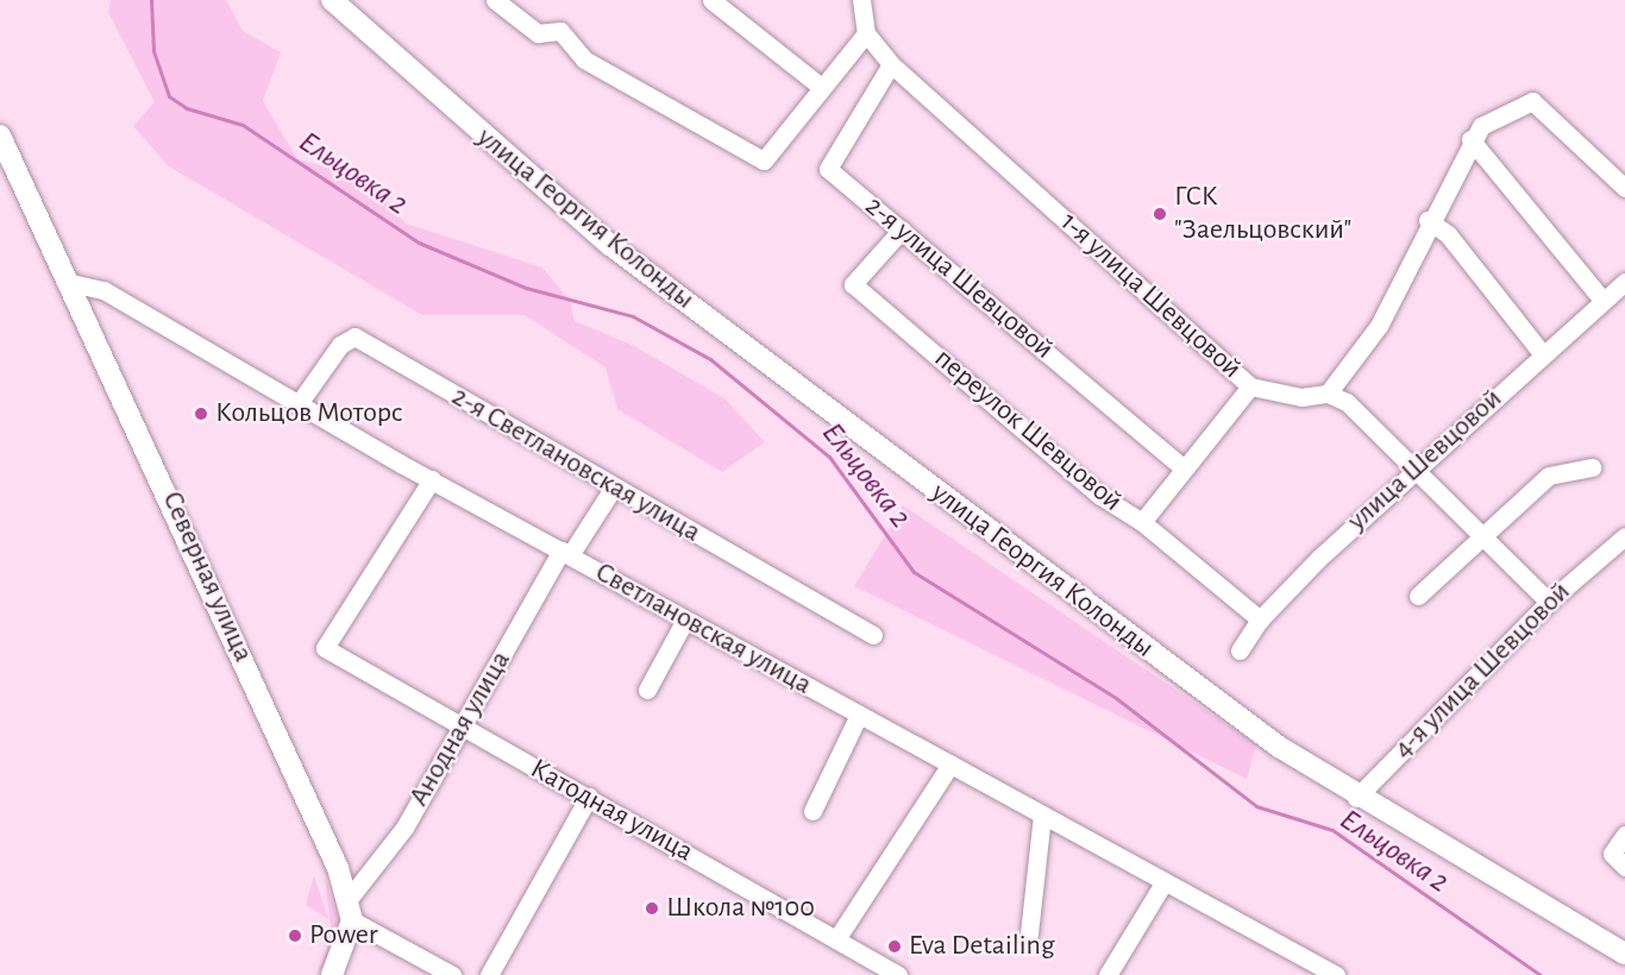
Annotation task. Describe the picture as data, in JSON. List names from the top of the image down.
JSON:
{
  "streets": {
    "main road": ["улица Георгия Колонды", "Северная улица"],
    "street": [
      "2-я улица Шевцовой",
      "1-я улица Шевцовой",
      "переулок Шевцовой",
      "улица Шевцовой",
      "2-я Светлановская улица",
      "Светлановская улица",
      "4-я улица Шевцовой",
      "Анодная улица",
      "Катодная улица"
    ]
  },
  "crossings": [
    ["улица Георгия Колонды", "4-я улица Шевцовой"],
    ["2-я улица Шевцовой", "1-я улица Шевцовой"],
    ["2-я улица Шевцовой", "переулок Шевцовой"],
    ["переулок Шевцовой", "улица Шевцовой"],
    ["2-я Светлановская улица", "Светлановская улица"],
    ["2-я Светлановская улица", "Анодная улица"],
    ["Северная улица", "Светлановская улица"],
    ["Северная улица", "Анодная улица"],
    ["Светлановская улица", "Анодная улица"],
    ["Светлановская улица", "Катодная улица"],
    ["Анодная улица", "Катодная улица"]
  ],
  "water": ["Ельцовка 2"],
  "places": [
    "ГСК \"Заельцовский\"",
    "Кольцов Моторс",
    "Школа №100",
    "Power",
    "Eva Detailing"
  ]
}
